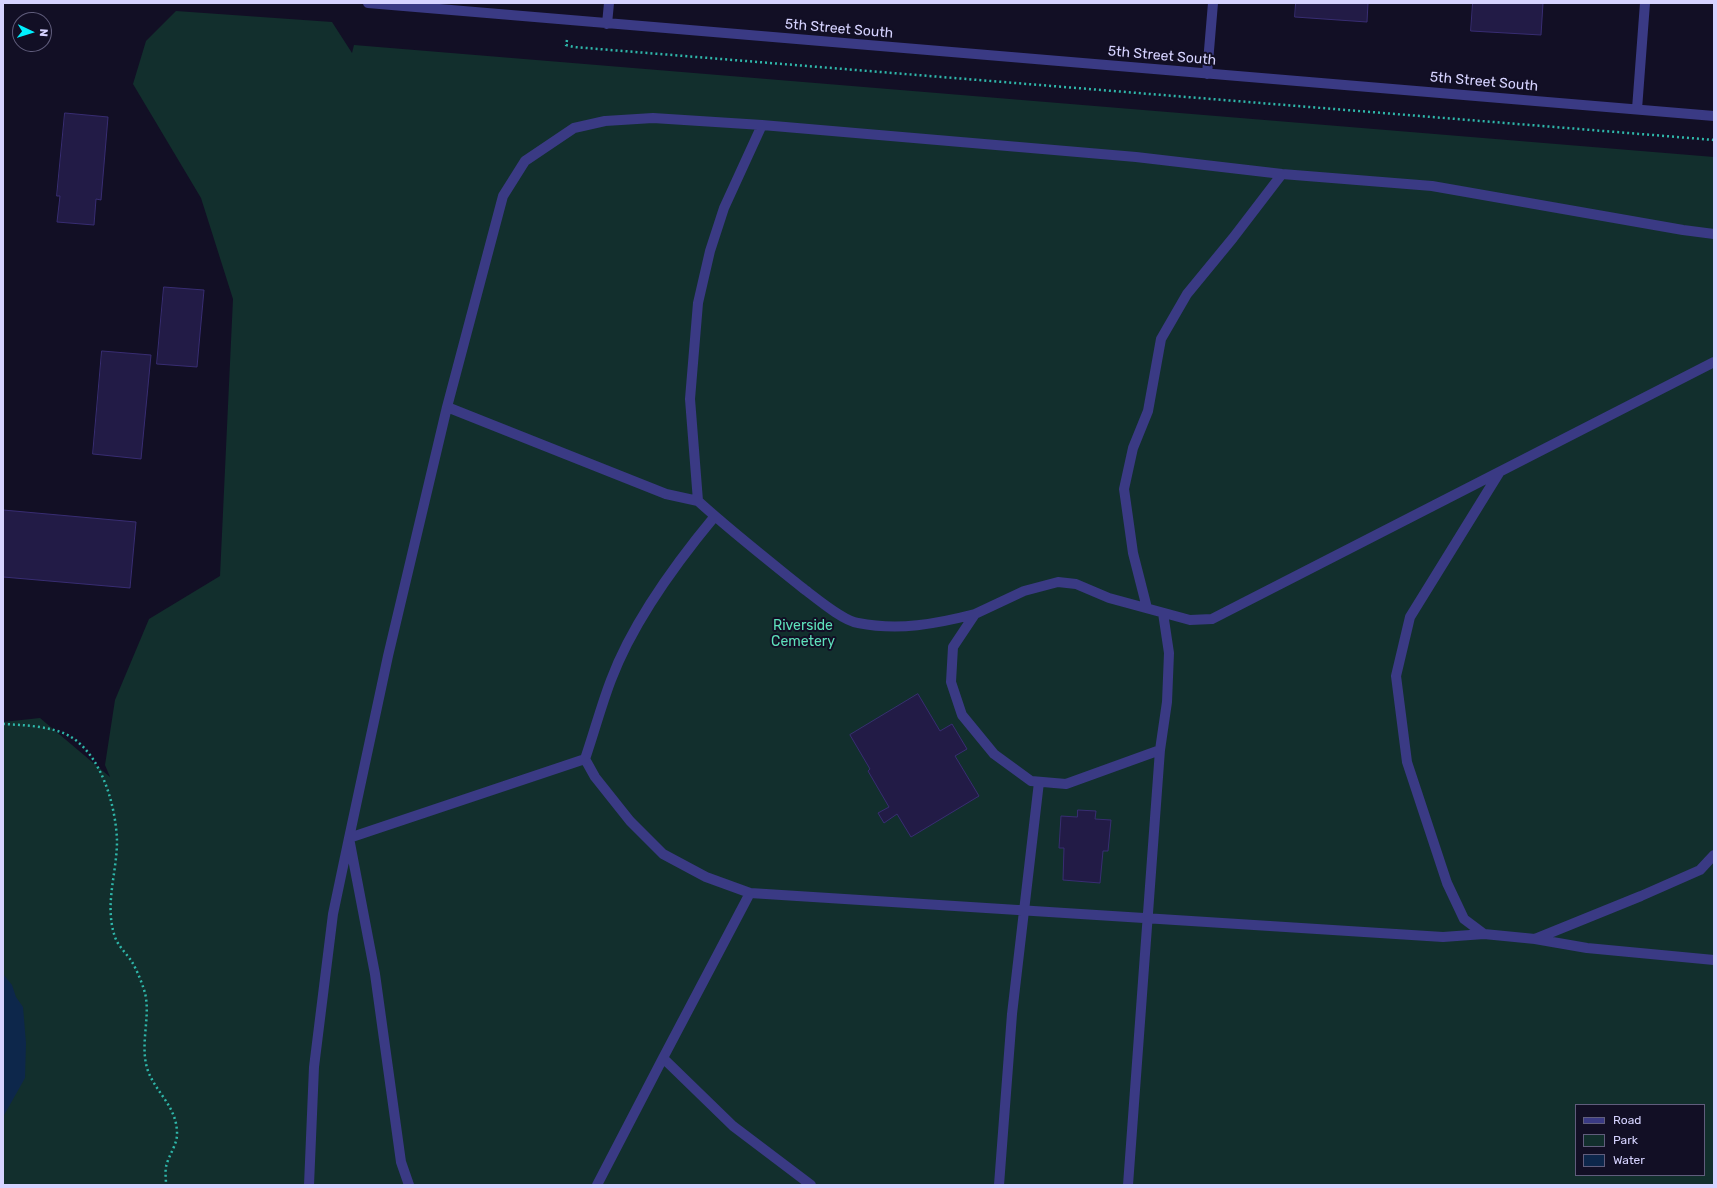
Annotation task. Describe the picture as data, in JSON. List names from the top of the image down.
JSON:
{
  "streets": {
    "street": ["5th Street South"]
  },
  "parks": ["Riverside Cemetery"],
  "legend": ["Road", "Park", "Water"],
  "north": "right"
}
